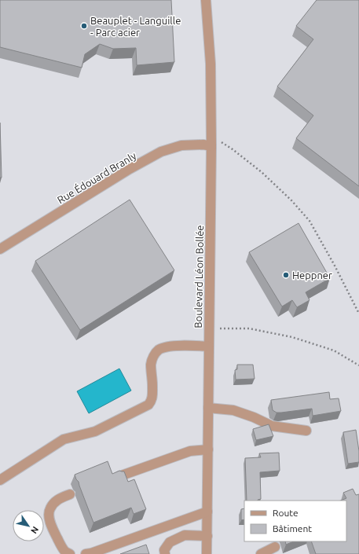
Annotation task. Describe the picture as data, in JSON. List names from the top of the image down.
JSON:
{
  "streets": {
    "street": ["Rue Édouard Branly", "Boulevard Léon Bollée"]
  },
  "crossings": [
    ["Rue Édouard Branly", "Boulevard Léon Bollée"]
  ],
  "places": ["Beauplet - Languille - Parc acier", "Heppner"],
  "legend": ["Route", "Bâtiment"],
  "north": "bottom right"
}
